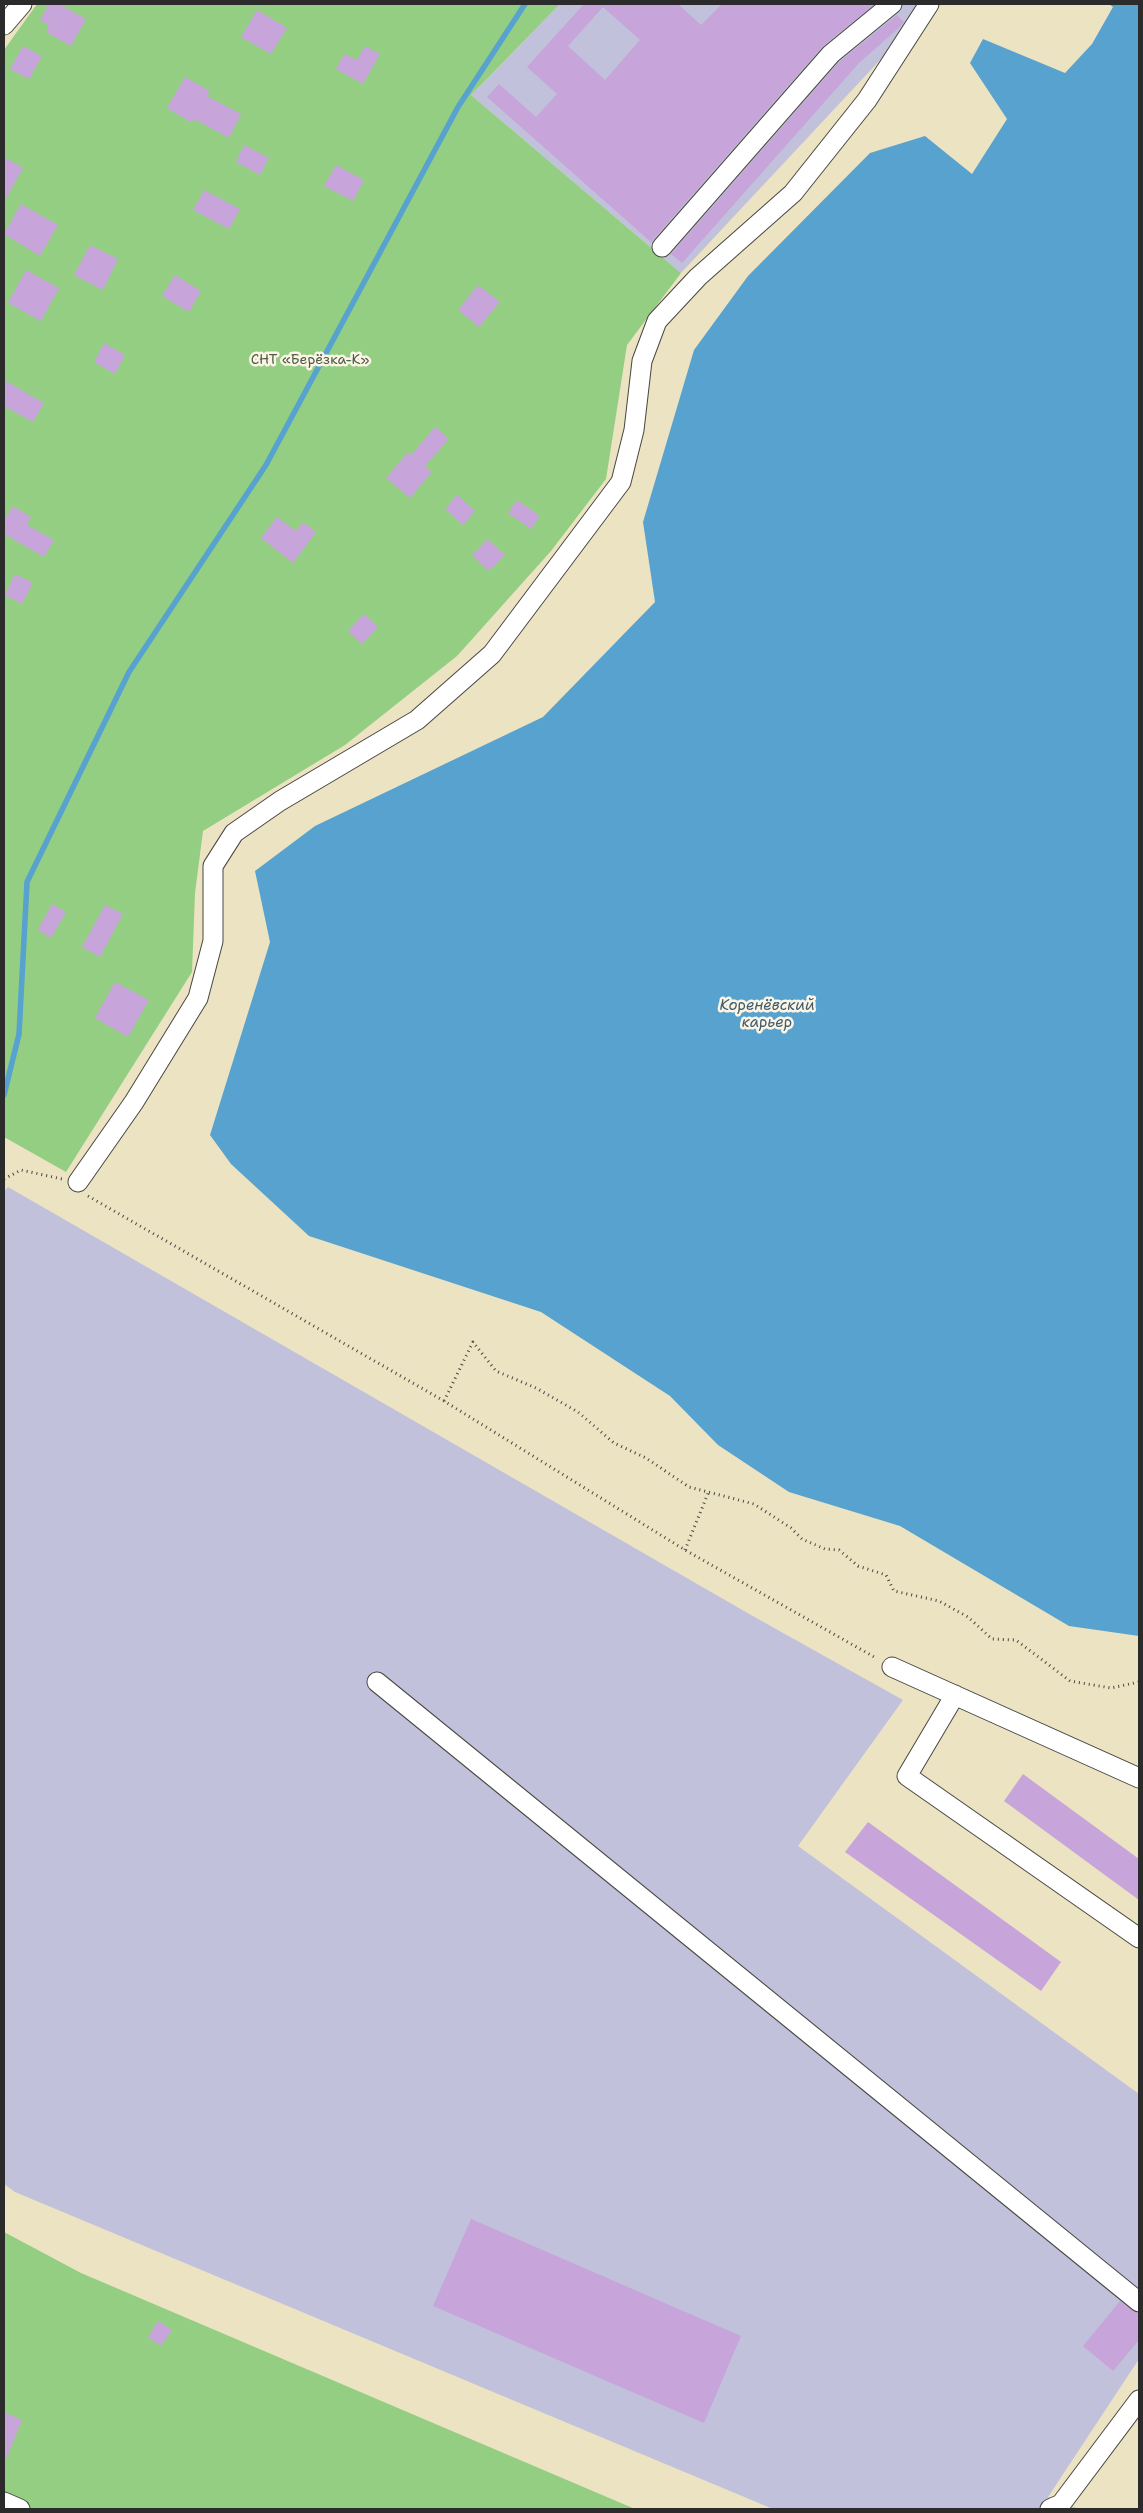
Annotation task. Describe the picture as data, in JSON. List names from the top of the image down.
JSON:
{
  "water": ["Коренёвский карьер"],
  "parks": ["СНТ «Берёзка-К»"]
}
